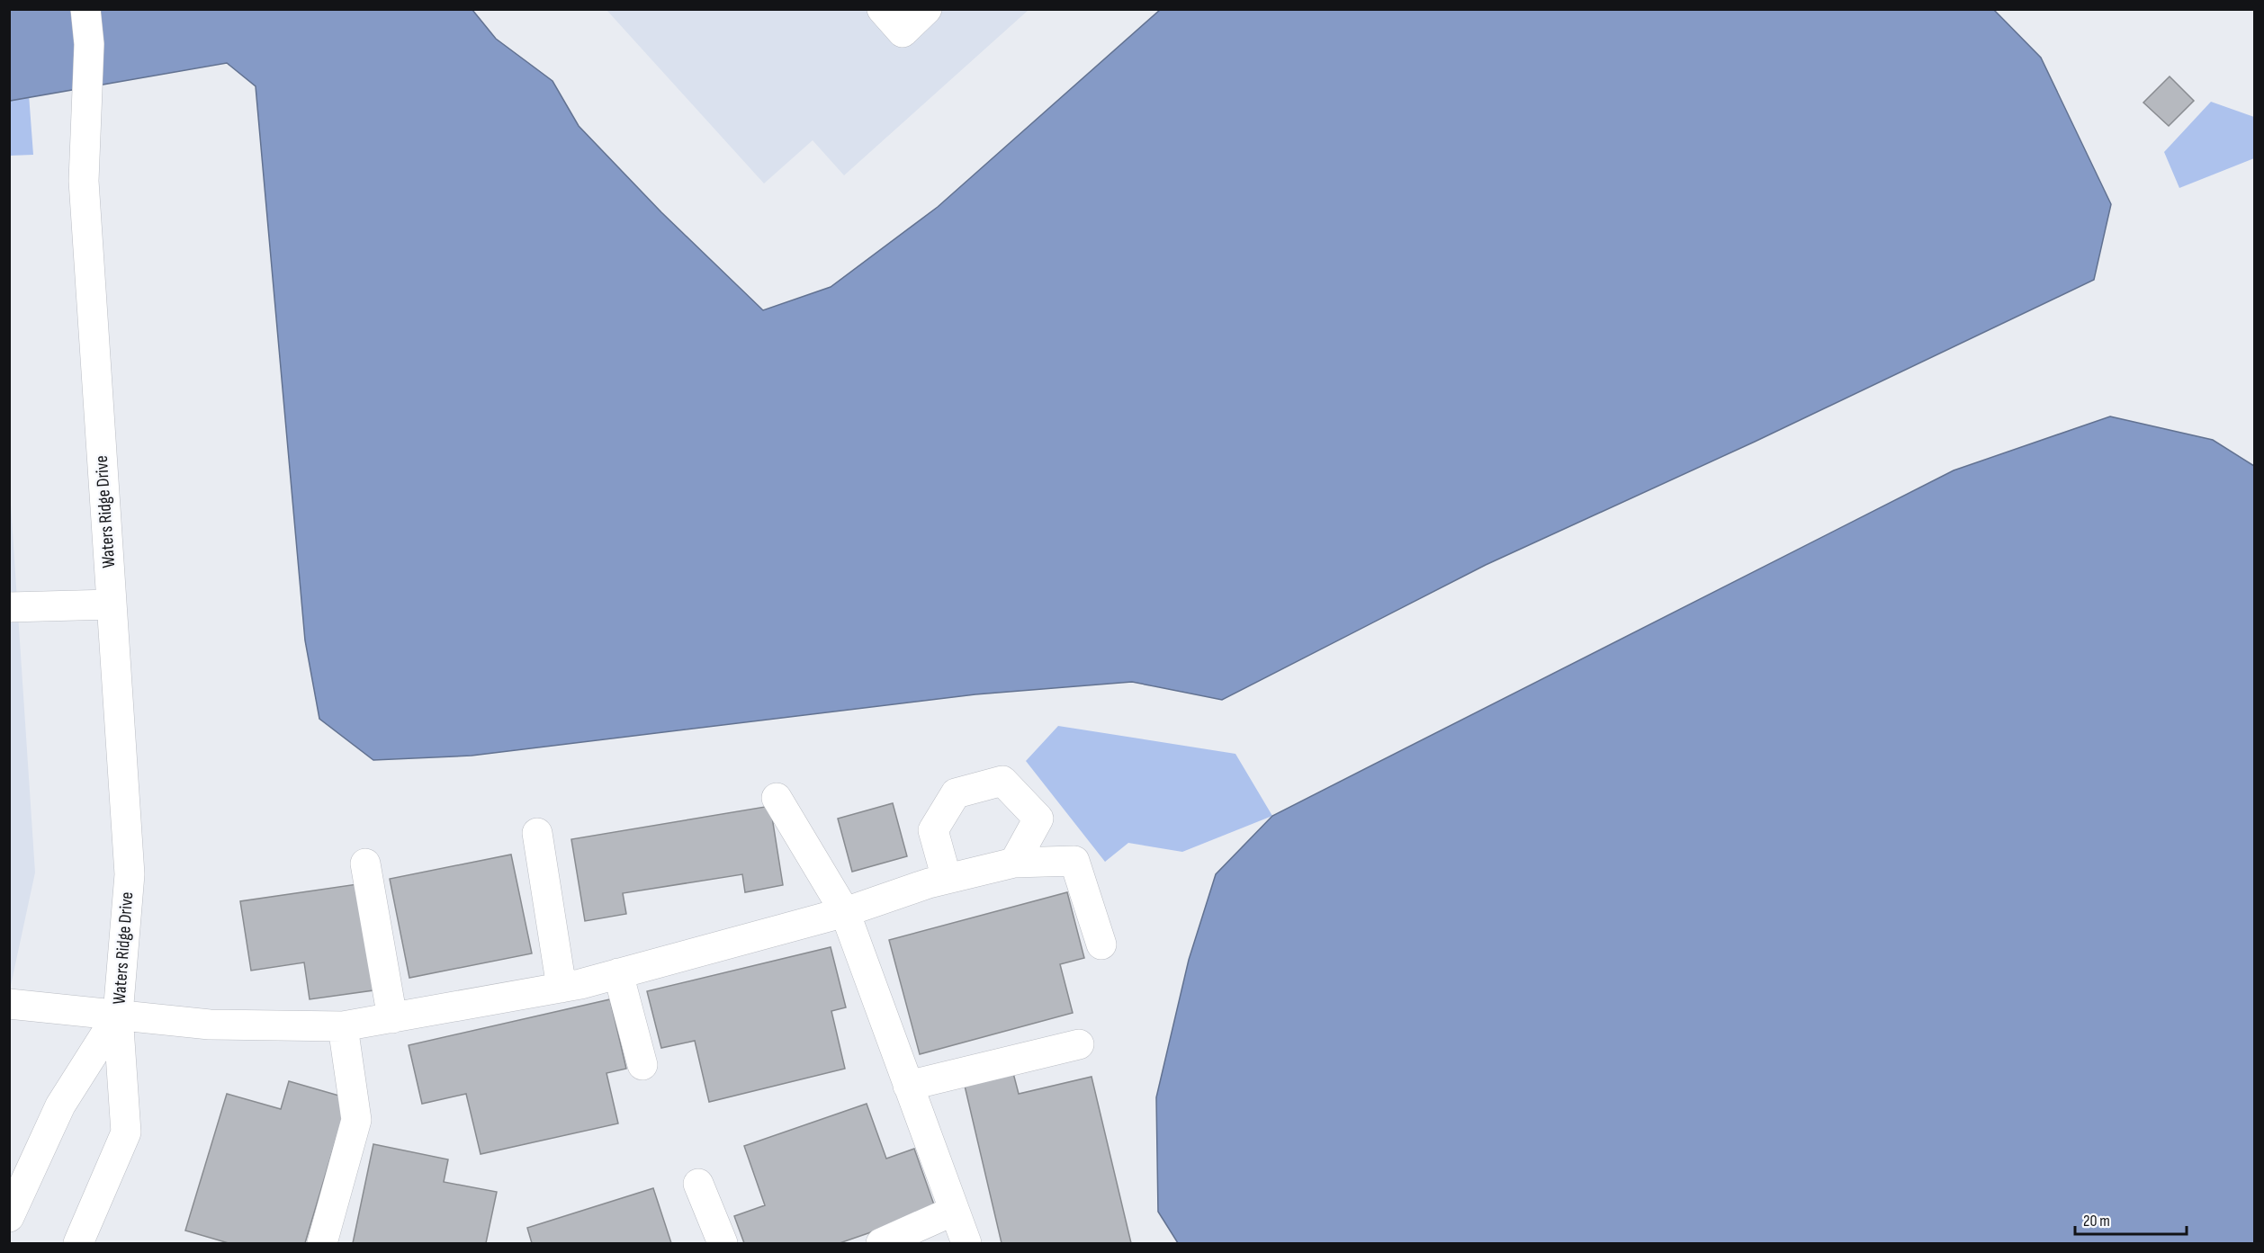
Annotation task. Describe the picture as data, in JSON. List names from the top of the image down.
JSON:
{
  "streets": {
    "street": ["Waters Ridge Drive"]
  },
  "scale_bar": "20 m"
}
